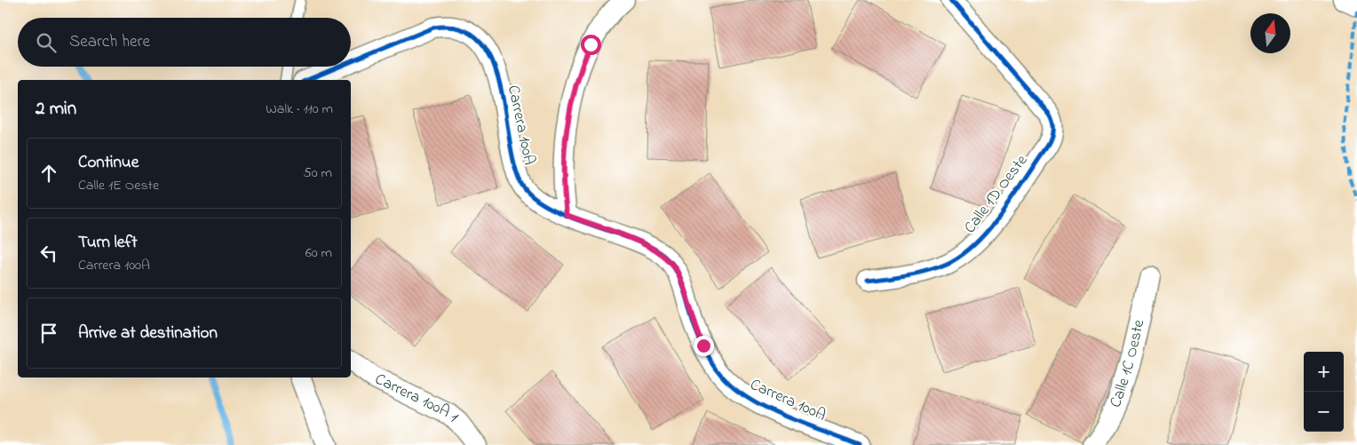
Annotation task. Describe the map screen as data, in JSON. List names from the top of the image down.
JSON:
{
  "streets": {
    "street": [
      "Carrera 100A",
      "Calle 1D Oeste",
      "Calle 1C Oeste",
      "Carrera 100A 1"
    ]
  },
  "north": "top",
  "page": {
    "search": "Search here",
    "heading": ["2 min", "Walk · 110 m"],
    "list": [
      ["Continue", "Calle 1E Oeste", "50 m"],
      ["Turn left", "Carrera 100A", "60 m"],
      "Arrive at destination"
    ],
    "map_buttons": ["+", "−"]
  }
}
